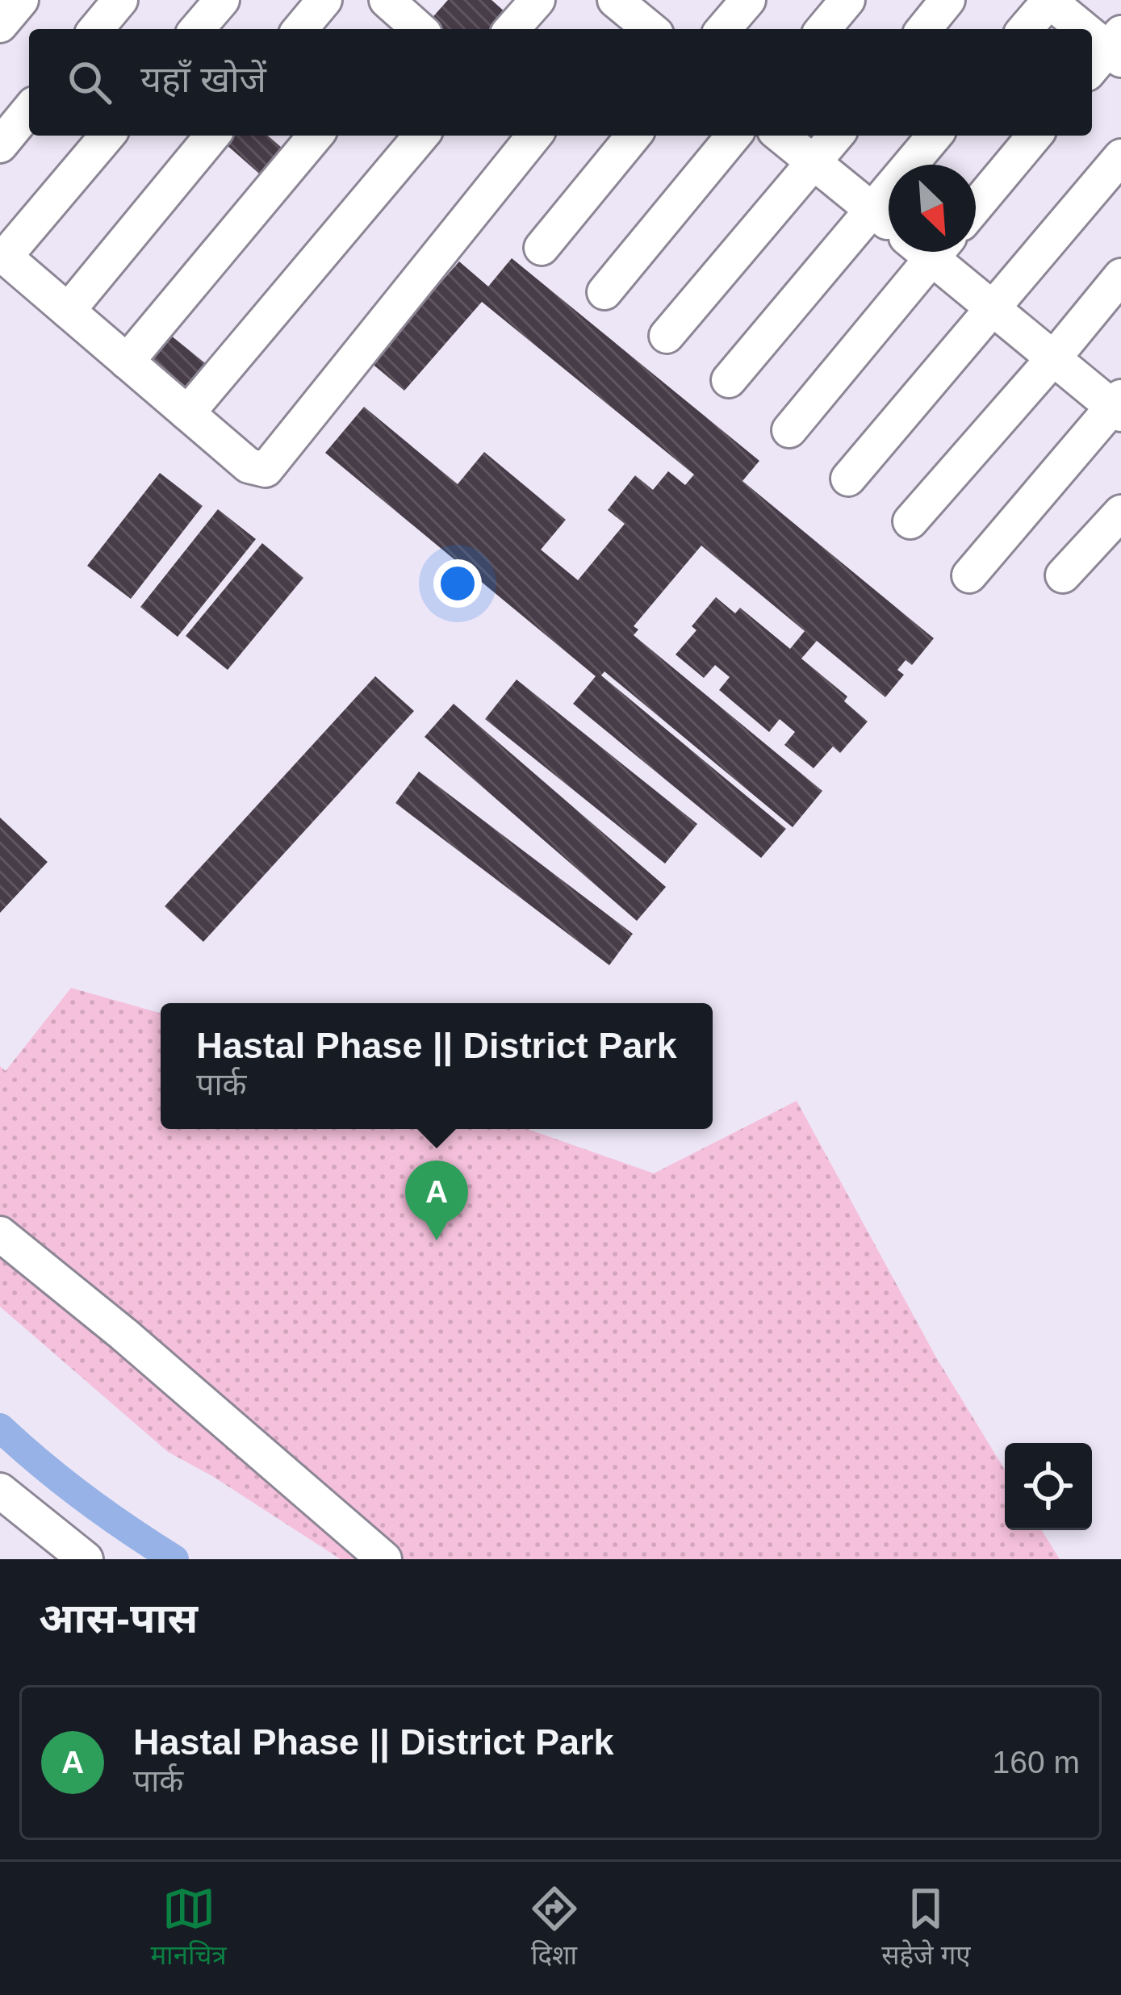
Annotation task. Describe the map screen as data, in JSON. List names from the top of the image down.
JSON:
{
  "north": "bottom right",
  "page": {
    "search": "यहाँ खोजें",
    "popup": ["Hastal Phase || District Park", "पार्क"],
    "pins": "A",
    "heading": "आस-पास",
    "list": [
      {
        "mark": "A",
        "name": "Hastal Phase || District Park",
        "note": "पार्क",
        "value": "160 m"
      }
    ],
    "nav": ["मानचित्र", "दिशा", "सहेजे गए"]
  }
}
